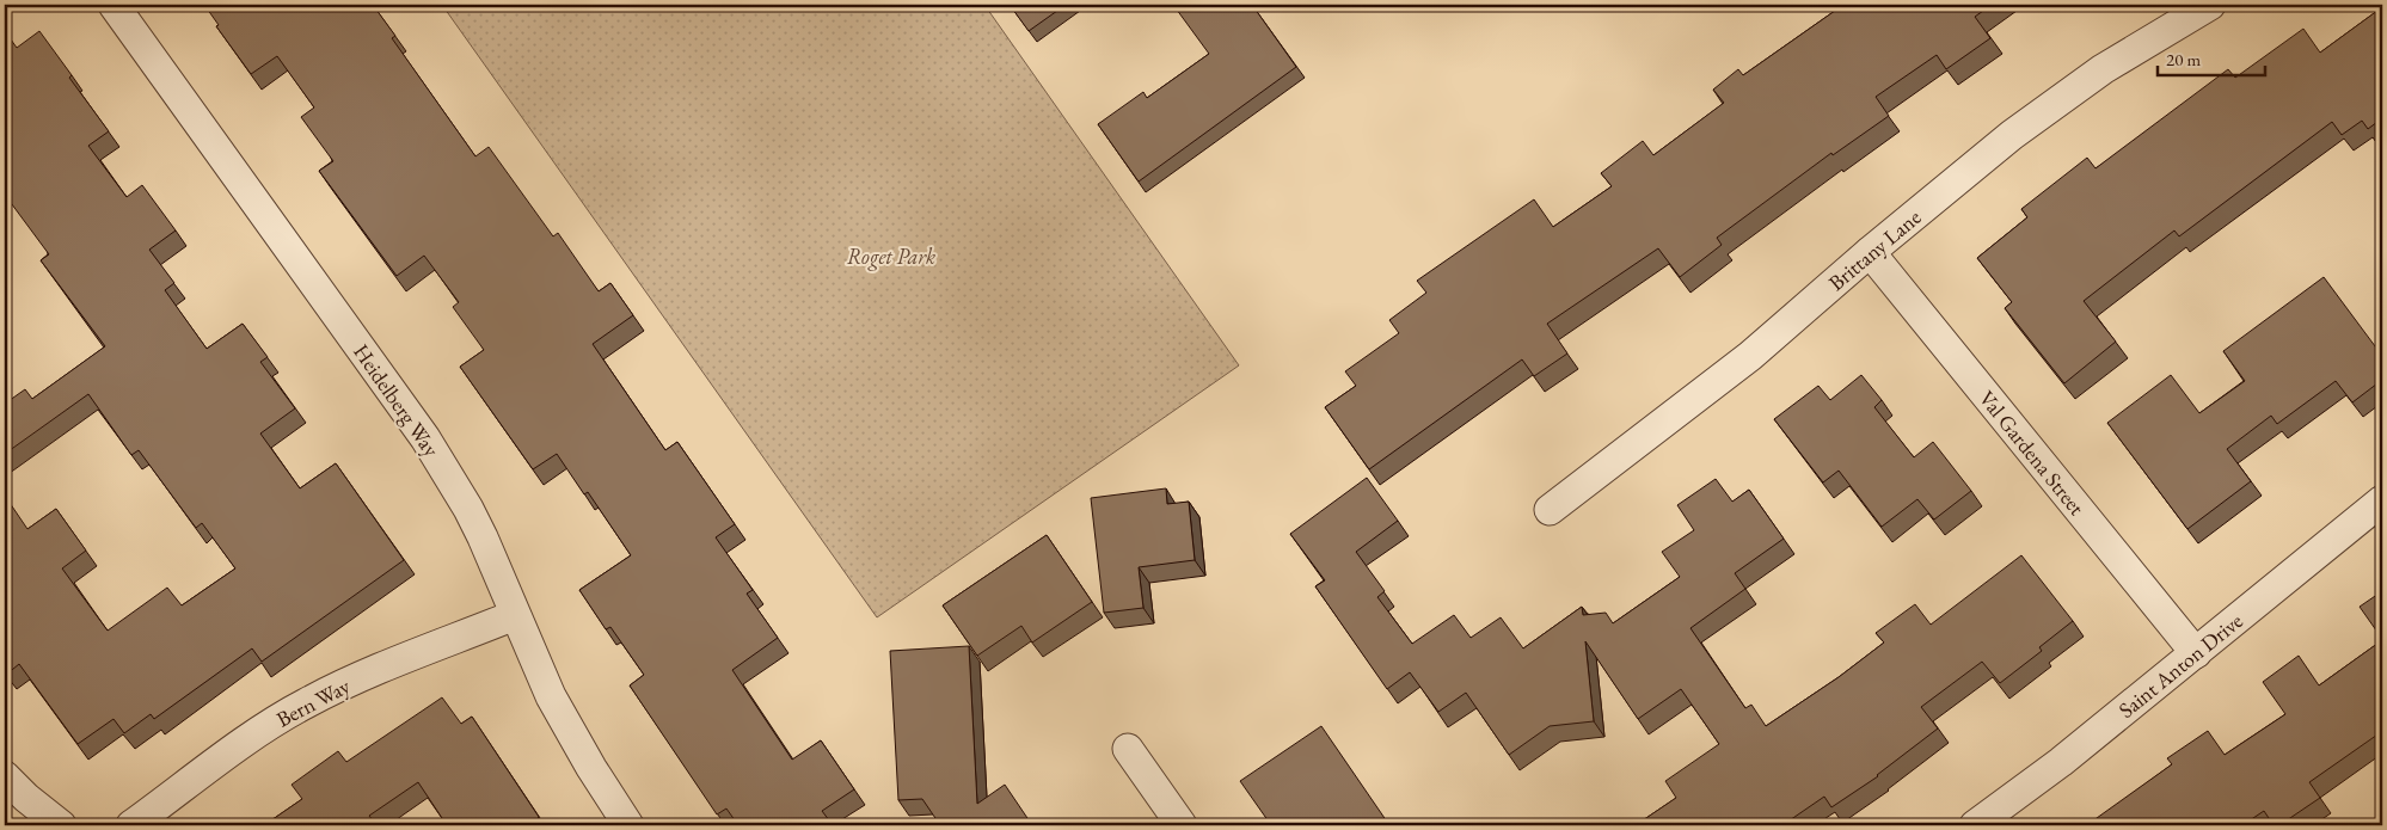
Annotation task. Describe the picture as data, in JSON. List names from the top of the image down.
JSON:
{
  "streets": {
    "street": [
      "Brittany Lane",
      "Heidelberg Way",
      "Val Gardena Street",
      "Saint Anton Drive",
      "Bern Way"
    ]
  },
  "crossings": [
    ["Brittany Lane", "Val Gardena Street"],
    ["Heidelberg Way", "Bern Way"],
    ["Val Gardena Street", "Saint Anton Drive"]
  ],
  "parks": ["Roget Park"],
  "scale_bar": "20 m"
}
